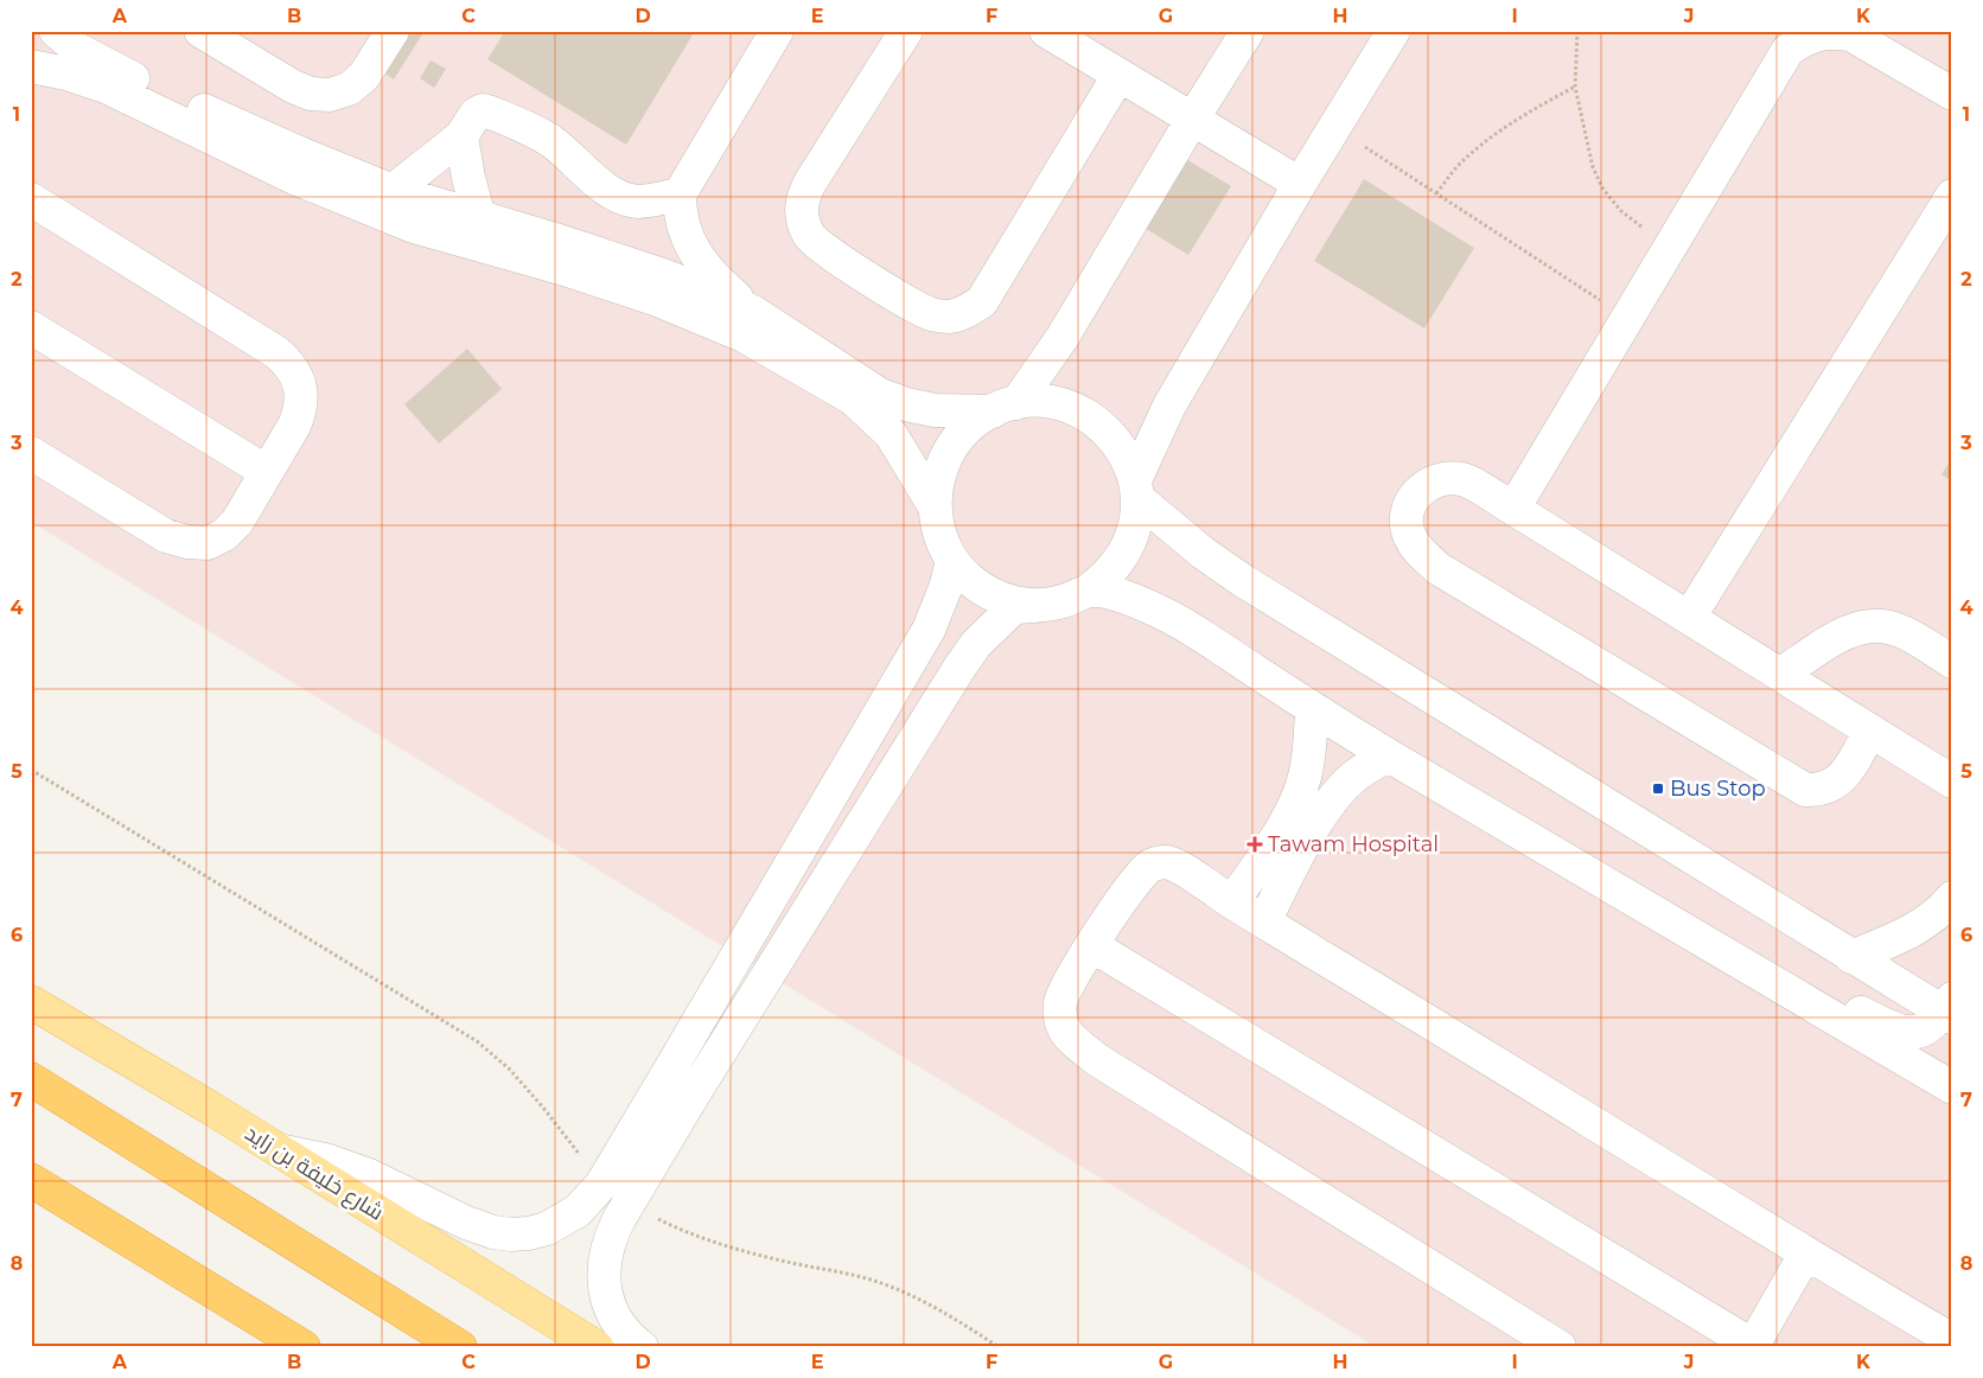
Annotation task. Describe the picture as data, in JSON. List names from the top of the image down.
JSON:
{
  "streets": {
    "main road": ["شارع خليفة بن زايد"]
  },
  "places": {
    "transit": ["Bus Stop"],
    "health": ["Tawam Hospital"]
  },
  "grid": {
    "columns": [
      "A",
      "B",
      "C",
      "D",
      "E",
      "F",
      "G",
      "H",
      "I",
      "J",
      "K"
    ],
    "rows": [
      "1",
      "2",
      "3",
      "4",
      "5",
      "6",
      "7",
      "8"
    ]
  }
}
